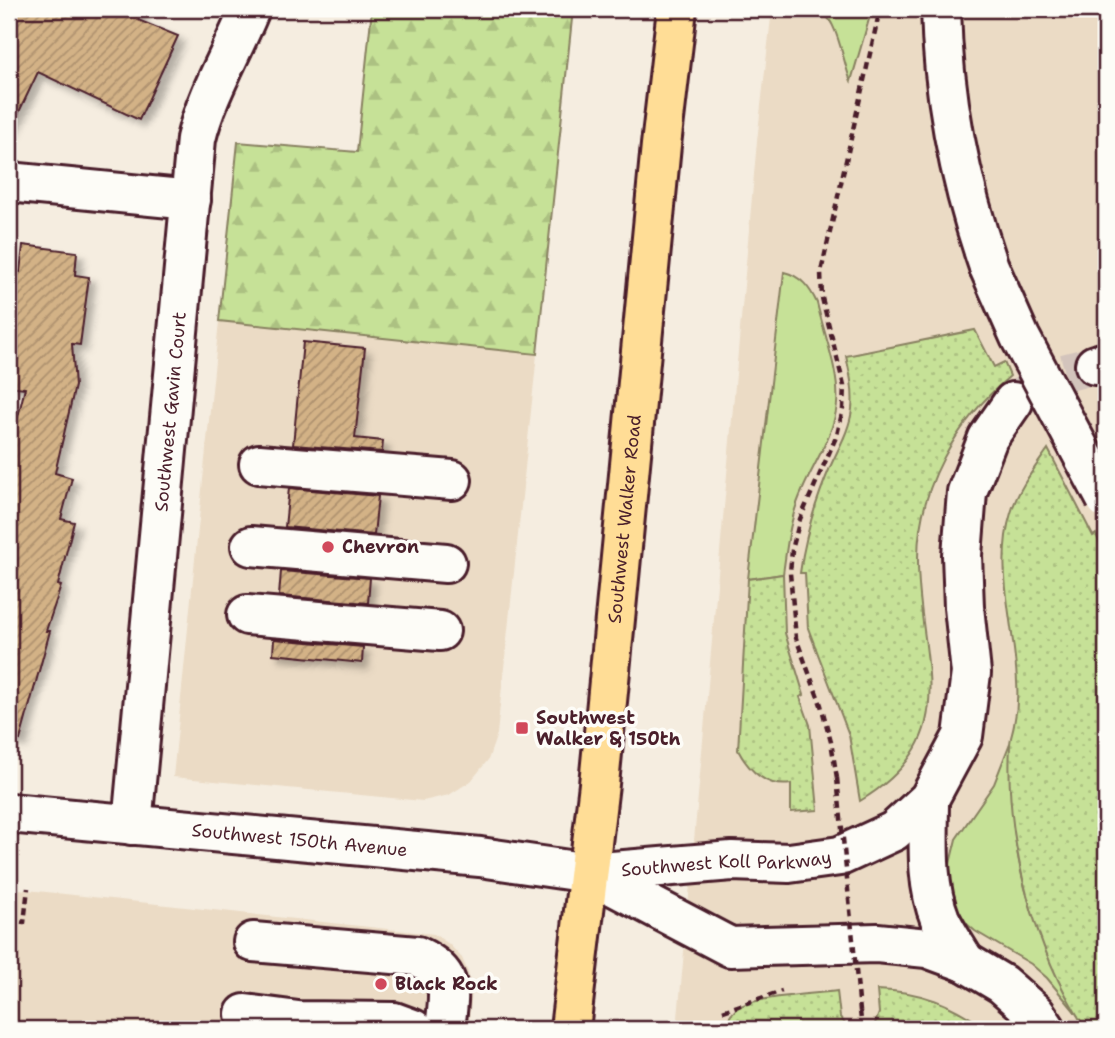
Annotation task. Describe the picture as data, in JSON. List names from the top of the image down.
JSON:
{
  "streets": {
    "main road": ["Southwest Walker Road"],
    "street": ["Southwest Gavin Court", "Southwest 150th Avenue", "Southwest Koll Parkway"]
  },
  "crossings": [
    ["Southwest Gavin Court", "Southwest 150th Avenue"],
    ["Southwest Walker Road", "Southwest 150th Avenue"],
    ["Southwest Walker Road", "Southwest Koll Parkway"],
    ["Southwest 150th Avenue", "Southwest Koll Parkway"]
  ],
  "places": {
    "other": ["Chevron", "Black Rock"],
    "transit": ["Southwest Walker & 150th"]
  }
}
